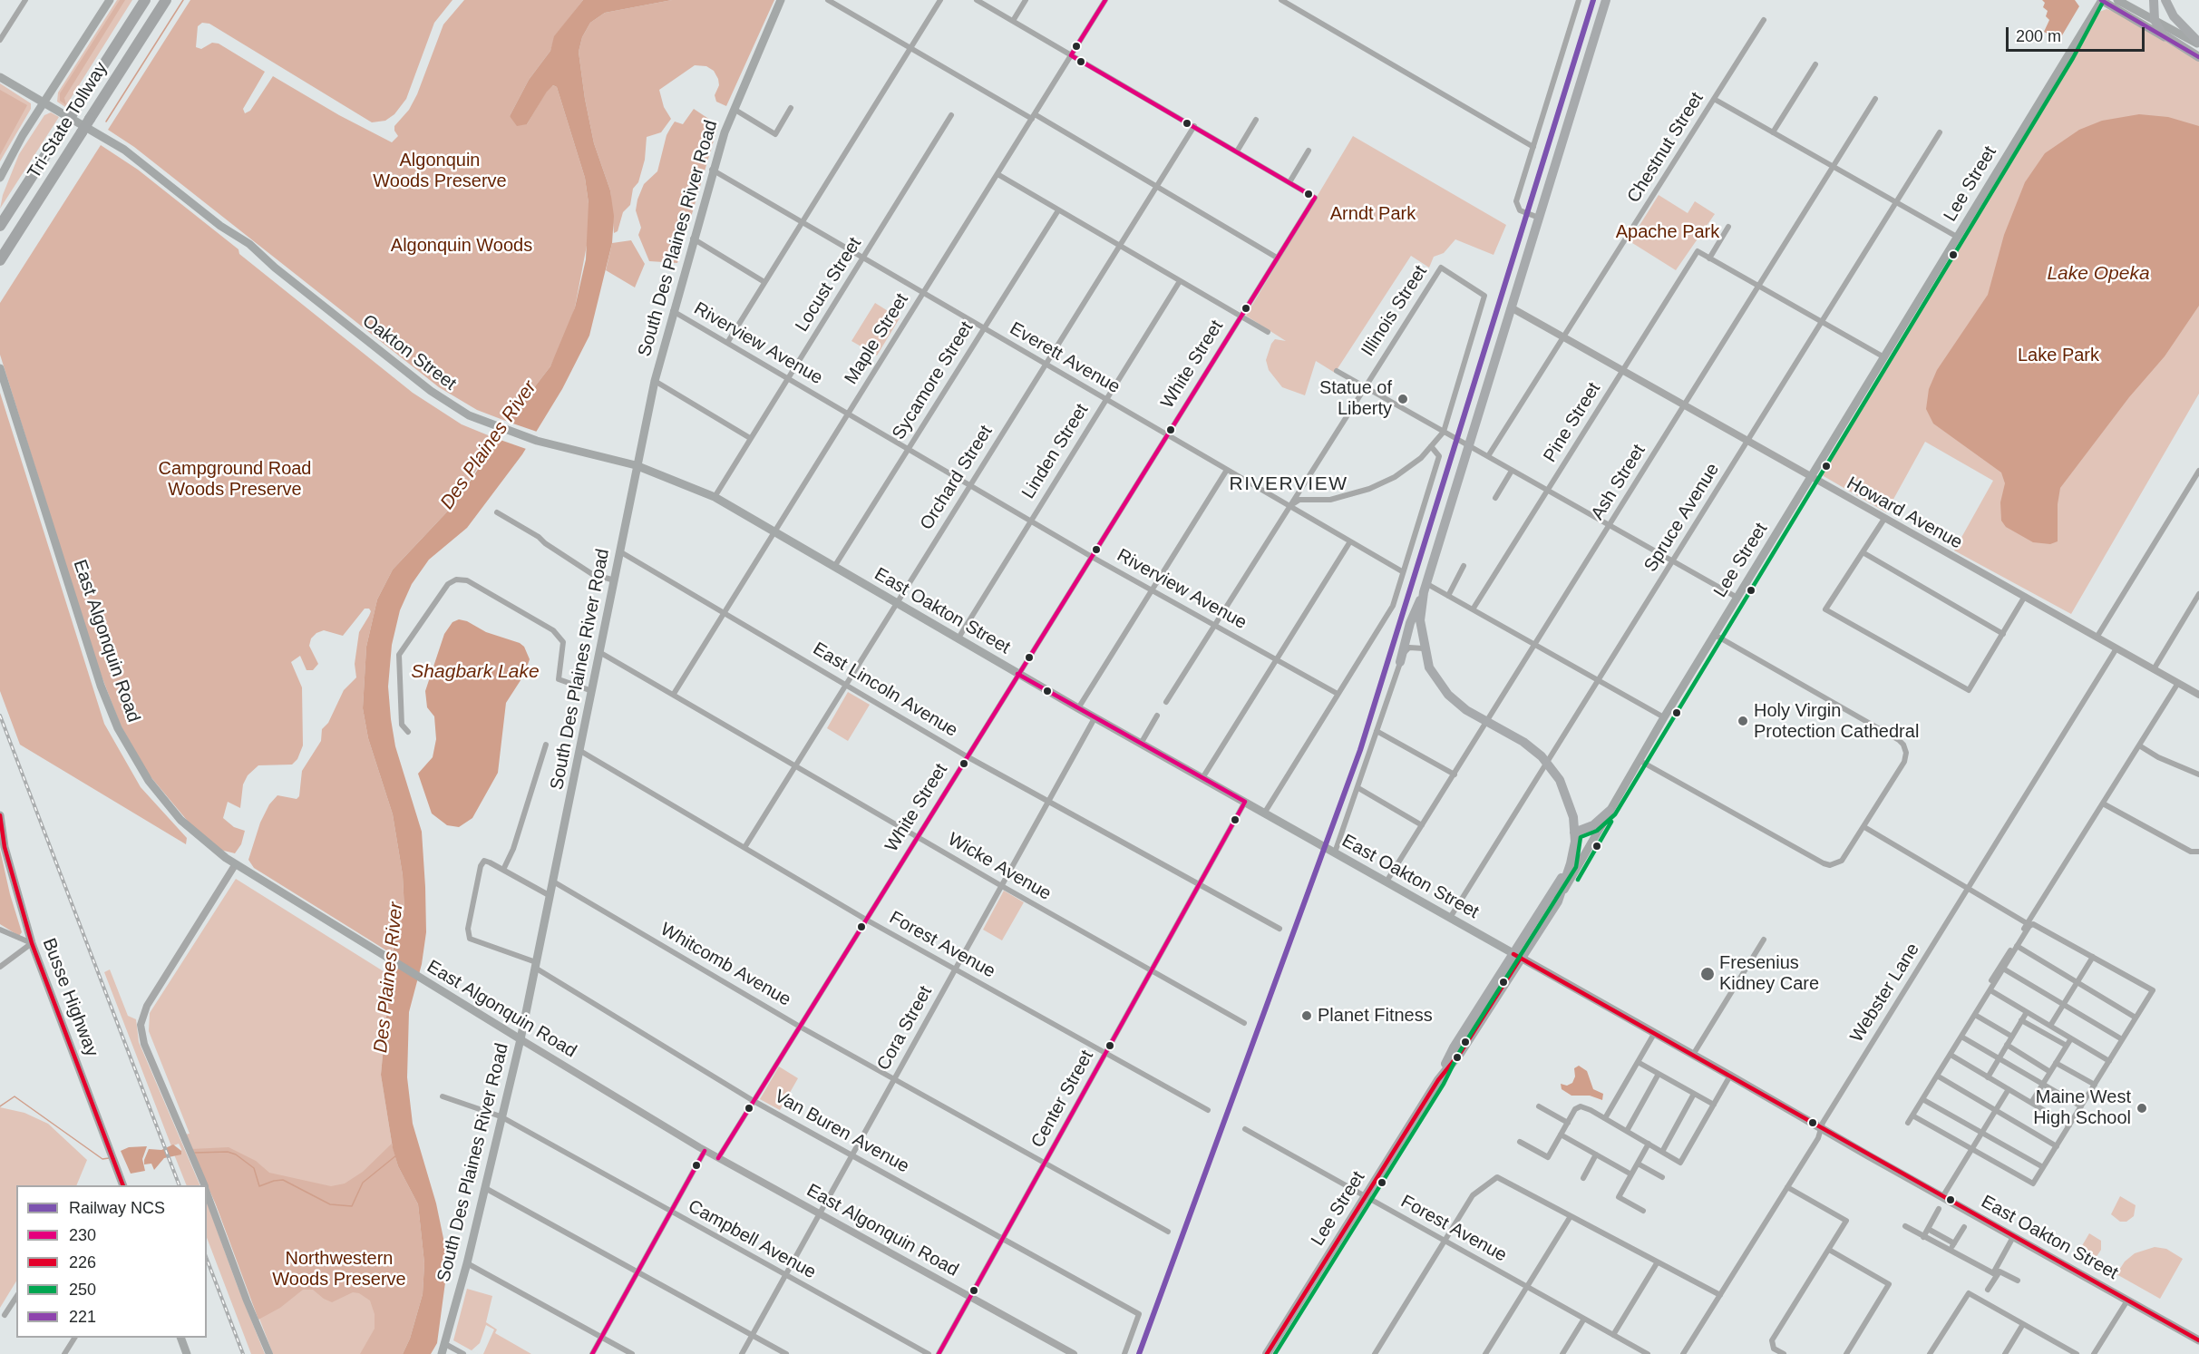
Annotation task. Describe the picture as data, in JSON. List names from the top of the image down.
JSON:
{
  "streets": {
    "highway": ["Tri-State Tollway"],
    "main road": [
      "Lee Street",
      "South Des Plaines River Road",
      "Oakton Street",
      "East Oakton Street",
      "East Algonquin Road",
      "Busse Highway"
    ],
    "street": [
      "Chestnut Street",
      "Locust Street",
      "Illinois Street",
      "Maple Street",
      "Riverview Avenue",
      "Everett Avenue",
      "White Street",
      "Sycamore Street",
      "Pine Street",
      "Linden Street",
      "Orchard Street",
      "Ash Street",
      "Howard Avenue",
      "Spruce Avenue",
      "East Lincoln Avenue",
      "Wicke Avenue",
      "Forest Avenue",
      "Whitcomb Avenue",
      "Webster Lane",
      "Cora Street",
      "Center Street",
      "Van Buren Avenue",
      "Campbell Avenue"
    ]
  },
  "crossings": [
    ["Chestnut Street", "Howard Avenue"],
    ["Lee Street", "Howard Avenue"],
    ["Lee Street", "East Oakton Street"],
    ["Lee Street", "Forest Avenue"],
    ["South Des Plaines River Road", "Riverview Avenue"],
    ["South Des Plaines River Road", "Everett Avenue"],
    ["South Des Plaines River Road", "East Oakton Street"],
    ["South Des Plaines River Road", "East Algonquin Road"],
    ["South Des Plaines River Road", "East Lincoln Avenue"],
    ["South Des Plaines River Road", "Wicke Avenue"],
    ["South Des Plaines River Road", "Forest Avenue"],
    ["South Des Plaines River Road", "Whitcomb Avenue"],
    ["South Des Plaines River Road", "Van Buren Avenue"],
    ["South Des Plaines River Road", "Campbell Avenue"],
    ["Locust Street", "Riverview Avenue"],
    ["Locust Street", "Everett Avenue"],
    ["Locust Street", "East Oakton Street"],
    ["Illinois Street", "Riverview Avenue"],
    ["Illinois Street", "Everett Avenue"],
    ["Maple Street", "Riverview Avenue"],
    ["Maple Street", "Everett Avenue"],
    ["Maple Street", "East Oakton Street"],
    ["Maple Street", "East Lincoln Avenue"],
    ["Maple Street", "Wicke Avenue"],
    ["Riverview Avenue", "White Street"],
    ["Riverview Avenue", "Sycamore Street"],
    ["Riverview Avenue", "Linden Street"],
    ["Riverview Avenue", "Orchard Street"],
    ["Oakton Street", "East Oakton Street"],
    ["Everett Avenue", "White Street"],
    ["Everett Avenue", "Sycamore Street"],
    ["Everett Avenue", "Linden Street"],
    ["Everett Avenue", "Orchard Street"],
    ["White Street", "East Oakton Street"],
    ["White Street", "East Algonquin Road"],
    ["White Street", "East Lincoln Avenue"],
    ["White Street", "Wicke Avenue"],
    ["White Street", "Forest Avenue"],
    ["White Street", "Whitcomb Avenue"],
    ["White Street", "Van Buren Avenue"],
    ["Sycamore Street", "East Oakton Street"],
    ["Pine Street", "Howard Avenue"],
    ["Linden Street", "East Oakton Street"],
    ["Orchard Street", "East Oakton Street"],
    ["Orchard Street", "East Lincoln Avenue"],
    ["Orchard Street", "Wicke Avenue"],
    ["Orchard Street", "Forest Avenue"],
    ["Ash Street", "Howard Avenue"],
    ["Ash Street", "East Oakton Street"],
    ["Howard Avenue", "Spruce Avenue"],
    ["Howard Avenue", "Webster Lane"],
    ["Spruce Avenue", "East Oakton Street"],
    ["East Oakton Street", "Webster Lane"],
    ["East Oakton Street", "Cora Street"],
    ["East Oakton Street", "Center Street"],
    ["East Algonquin Road", "Cora Street"],
    ["East Algonquin Road", "Center Street"],
    ["East Lincoln Avenue", "Cora Street"],
    ["East Lincoln Avenue", "Center Street"],
    ["Wicke Avenue", "Cora Street"],
    ["Wicke Avenue", "Center Street"],
    ["Forest Avenue", "Cora Street"],
    ["Forest Avenue", "Center Street"],
    ["Whitcomb Avenue", "Cora Street"],
    ["Whitcomb Avenue", "Center Street"],
    ["Cora Street", "Van Buren Avenue"],
    ["Cora Street", "Campbell Avenue"],
    ["Center Street", "Van Buren Avenue"]
  ],
  "districts": ["RIVERVIEW"],
  "water": ["Lake Opeka", "Des Plaines River", "Shagbark Lake"],
  "parks": [
    "Algonquin Woods Preserve",
    "Arndt Park",
    "Apache Park",
    "Algonquin Woods",
    "Lake Park",
    "Campground Road Woods Preserve",
    "Northwestern Woods Preserve"
  ],
  "places": [
    "Statue of Liberty",
    "Holy Virgin Protection Cathedral",
    "Fresenius Kidney Care",
    "Planet Fitness",
    "Maine West High School"
  ],
  "lines": [
    "rail line NCS",
    "transit line 230",
    "transit line 221",
    "transit line 250",
    "transit line 226"
  ],
  "legend": [
    "Railway NCS",
    "230",
    "226",
    "250",
    "221"
  ],
  "scale_bar": "200 m"
}
